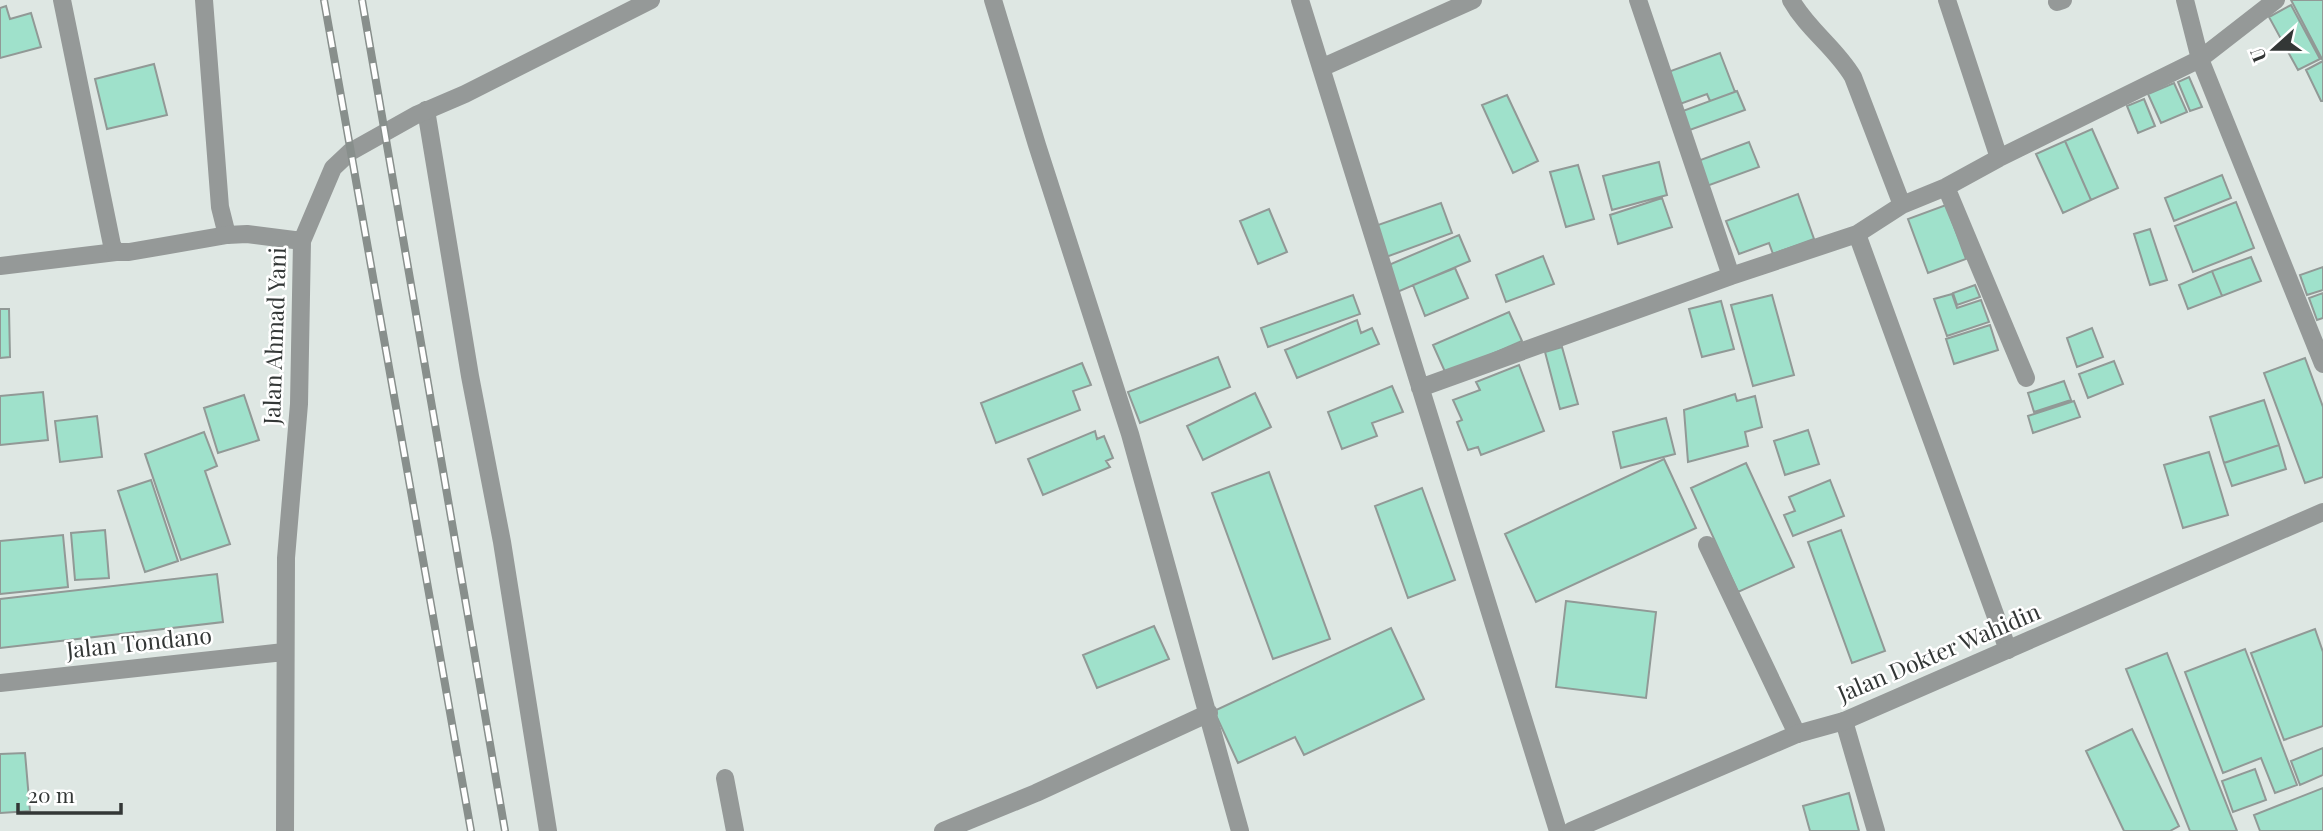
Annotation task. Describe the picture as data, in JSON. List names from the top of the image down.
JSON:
{
  "streets": {
    "street": ["Jalan Ahmad Yani", "Jalan Tondano", "Jalan Dokter Wahidin"]
  },
  "crossings": [
    ["Jalan Ahmad Yani", "Jalan Tondano"]
  ],
  "scale_bar": "20 m",
  "north": "left"
}
